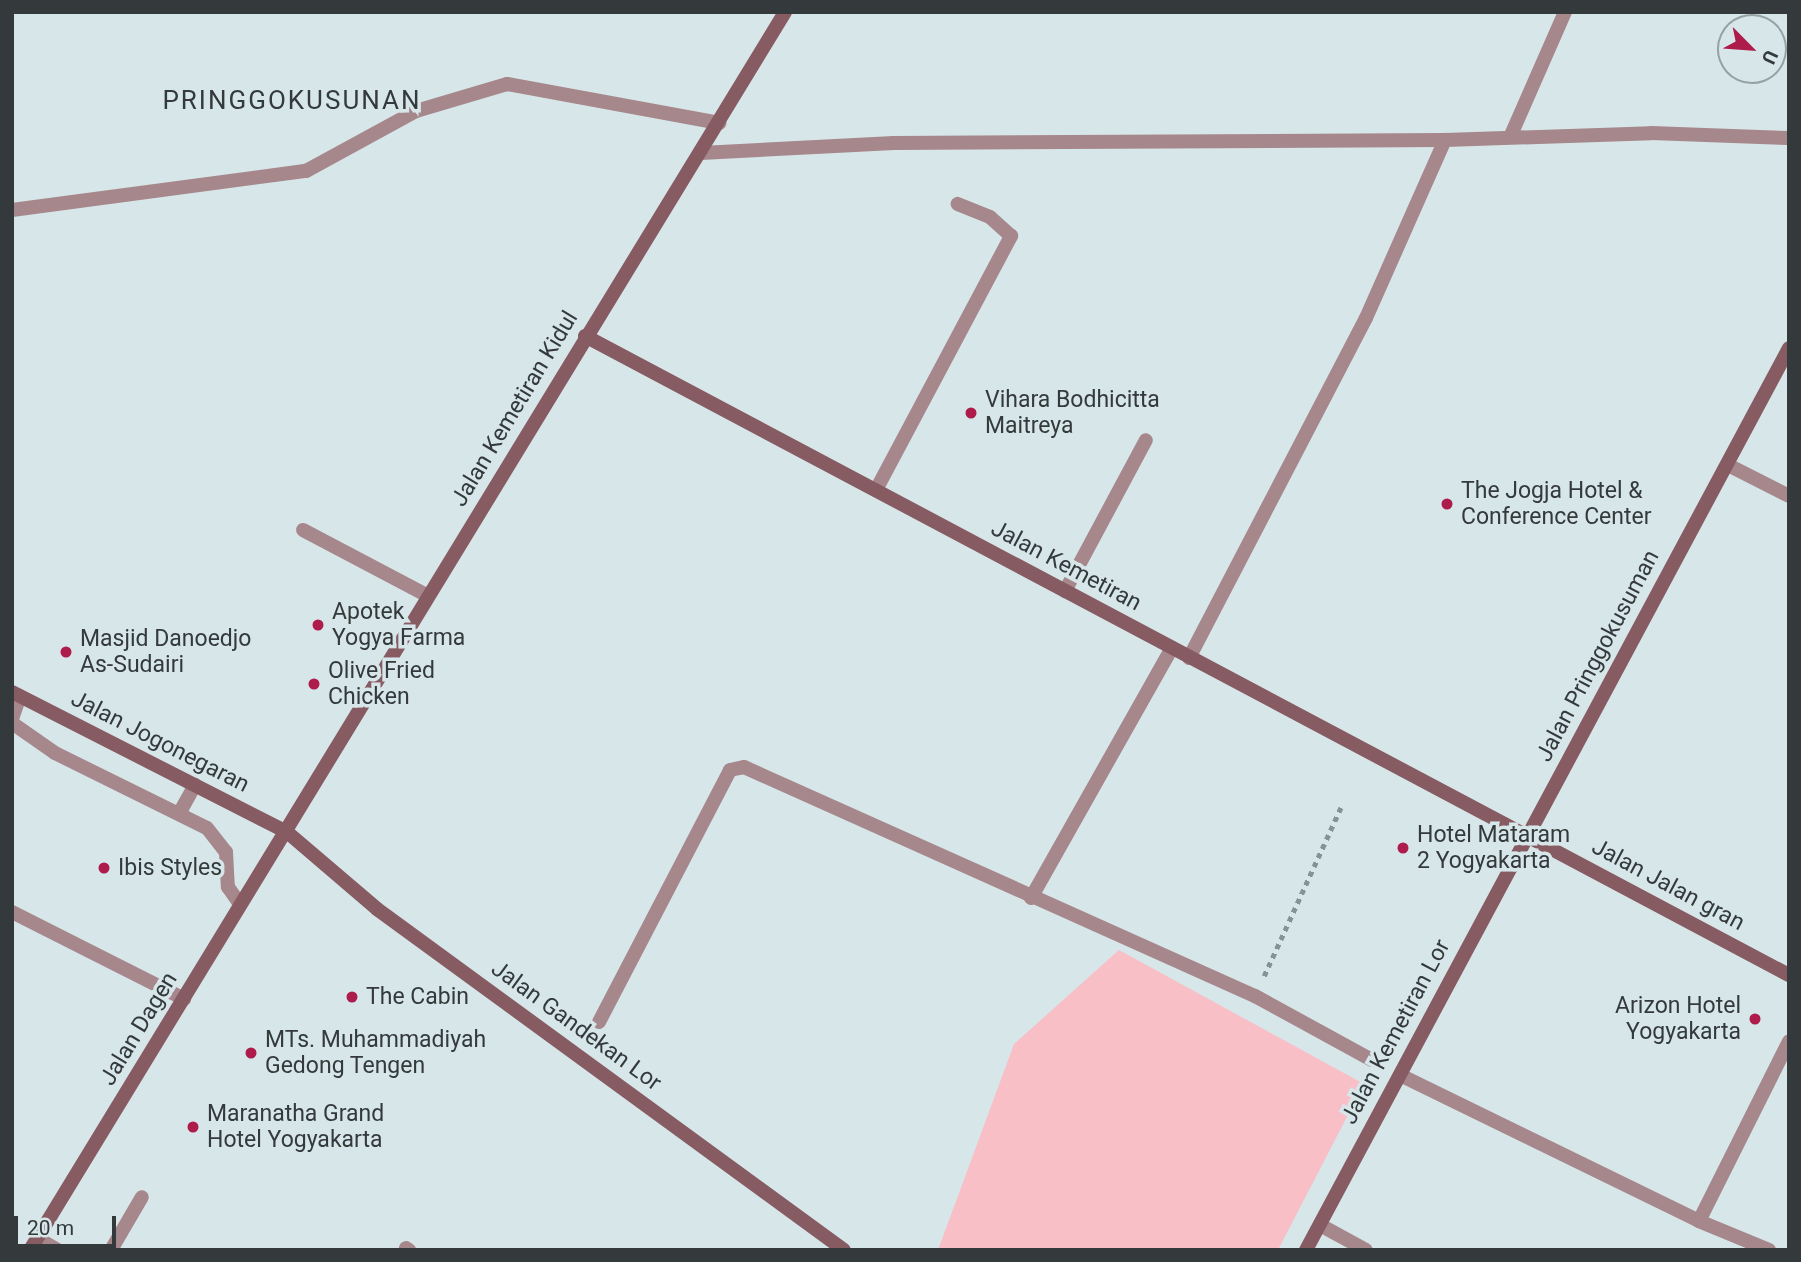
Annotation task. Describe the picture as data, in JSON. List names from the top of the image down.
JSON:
{
  "streets": {
    "street": [
      "Jalan Kemetiran Kidul",
      "Jalan Kemetiran",
      "Jalan Pringgokusuman",
      "Jalan Jogonegaran",
      "Jalan Jalan gran",
      "Jalan Gandekan Lor",
      "Jalan Dagen",
      "Jalan Kemetiran Lor"
    ]
  },
  "crossings": [
    ["Jalan Kemetiran Kidul", "Jalan Kemetiran"],
    ["Jalan Kemetiran Kidul", "Jalan Jogonegaran"],
    ["Jalan Kemetiran Kidul", "Jalan Gandekan Lor"],
    ["Jalan Kemetiran Kidul", "Jalan Dagen"],
    ["Jalan Kemetiran", "Jalan Pringgokusuman"],
    ["Jalan Kemetiran", "Jalan Jalan gran"],
    ["Jalan Kemetiran", "Jalan Kemetiran Lor"],
    ["Jalan Pringgokusuman", "Jalan Jalan gran"],
    ["Jalan Pringgokusuman", "Jalan Kemetiran Lor"],
    ["Jalan Jogonegaran", "Jalan Gandekan Lor"],
    ["Jalan Jogonegaran", "Jalan Dagen"],
    ["Jalan Jalan gran", "Jalan Kemetiran Lor"],
    ["Jalan Gandekan Lor", "Jalan Dagen"]
  ],
  "districts": ["PRINGGOKUSUNAN"],
  "places": [
    "Vihara Bodhicitta Maitreya",
    "The Jogja Hotel & Conference Center",
    "Apotek Yogya Farma",
    "Masjid Danoedjo As-Sudairi",
    "Olive Fried Chicken",
    "Hotel Mataram 2 Yogyakarta",
    "Ibis Styles",
    "The Cabin",
    "Arizon Hotel Yogyakarta",
    "MTs. Muhammadiyah Gedong Tengen",
    "Maranatha Grand Hotel Yogyakarta"
  ],
  "scale_bar": "20 m",
  "north": "bottom right"
}
